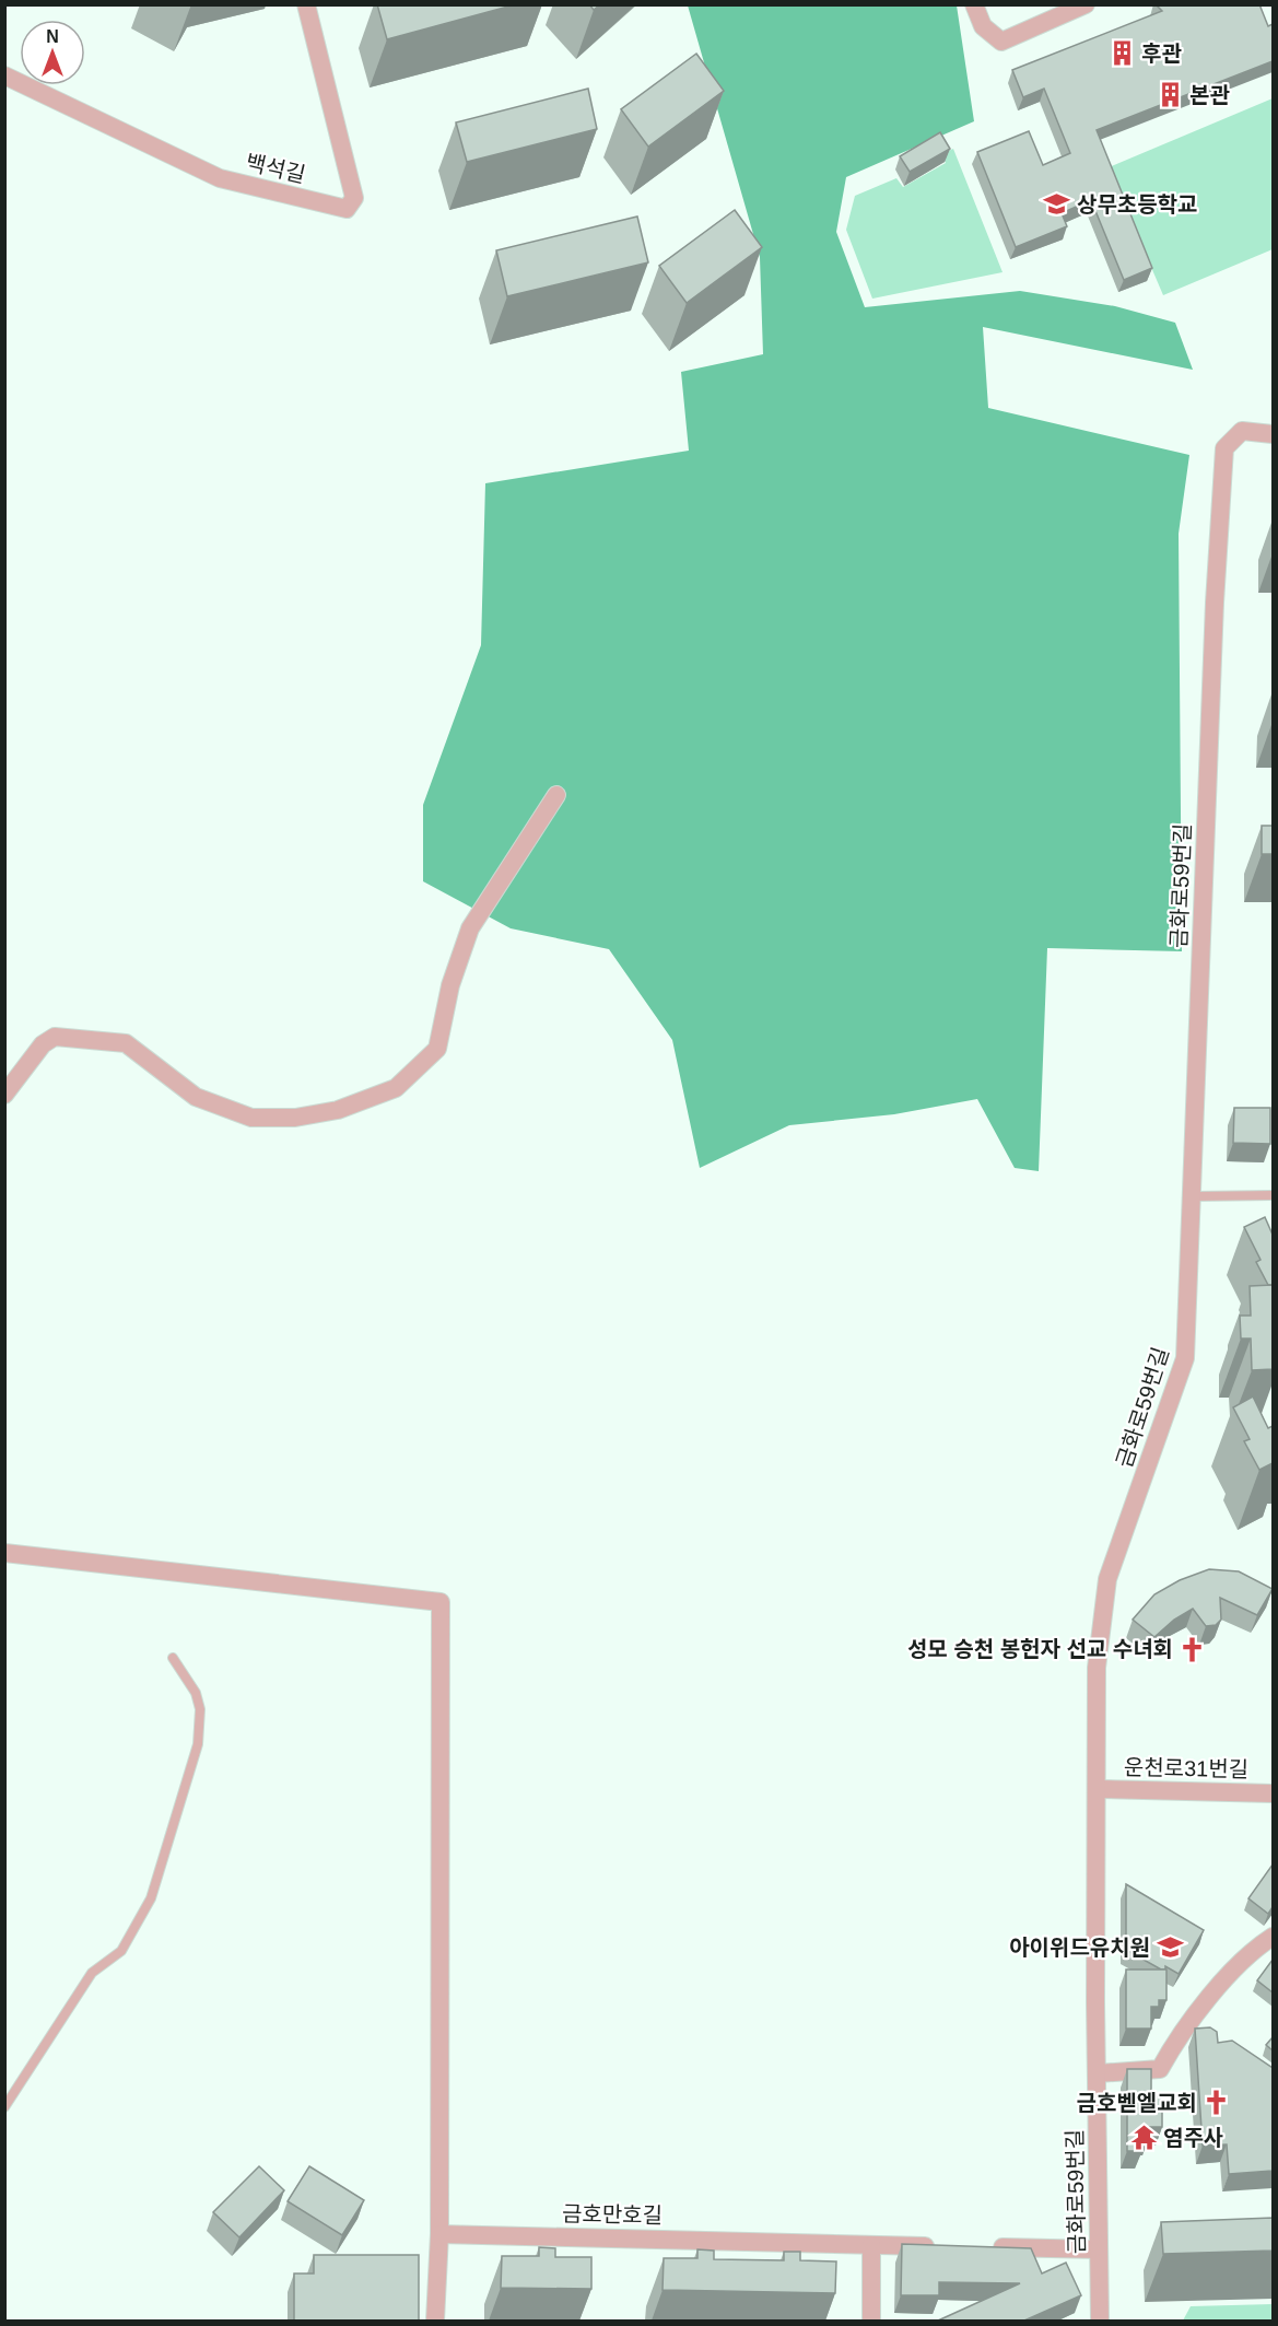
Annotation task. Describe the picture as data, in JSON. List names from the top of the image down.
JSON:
{
  "streets": {
    "street": [
      "백석길",
      "금화로59번길",
      "운천로31번길",
      "금호만호길"
    ]
  },
  "crossings": [
    ["금화로59번길", "운천로31번길"]
  ],
  "places": {
    "building": ["후관", "본관"],
    "school or university": ["상무초등학교", "아이위드유치원"],
    "church": ["성모 승천 봉헌자 선교 수녀회", "금호벧엘교회"],
    "temple": ["염주사"]
  },
  "north": "top"
}
